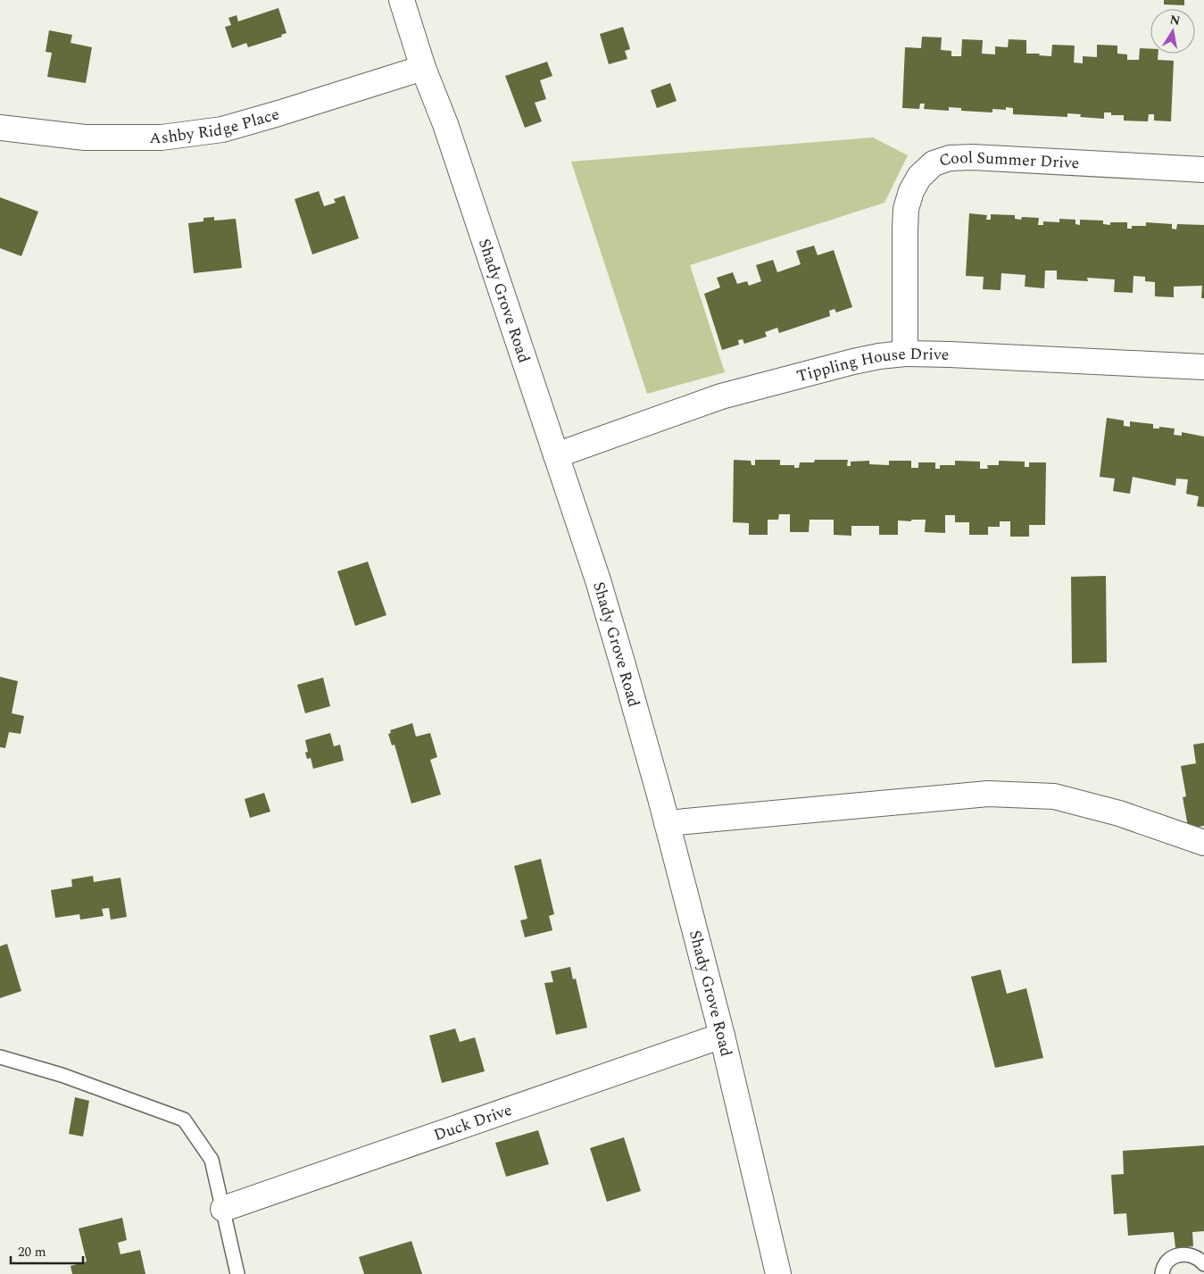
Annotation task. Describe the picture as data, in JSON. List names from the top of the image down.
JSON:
{
  "streets": {
    "street": [
      "Ashby Ridge Place",
      "Cool Summer Drive",
      "Shady Grove Road",
      "Tippling House Drive",
      "Duck Drive"
    ]
  },
  "crossings": [
    ["Ashby Ridge Place", "Shady Grove Road"],
    ["Cool Summer Drive", "Tippling House Drive"],
    ["Shady Grove Road", "Tippling House Drive"],
    ["Shady Grove Road", "Duck Drive"]
  ],
  "scale_bar": "20 m",
  "north": "top"
}
